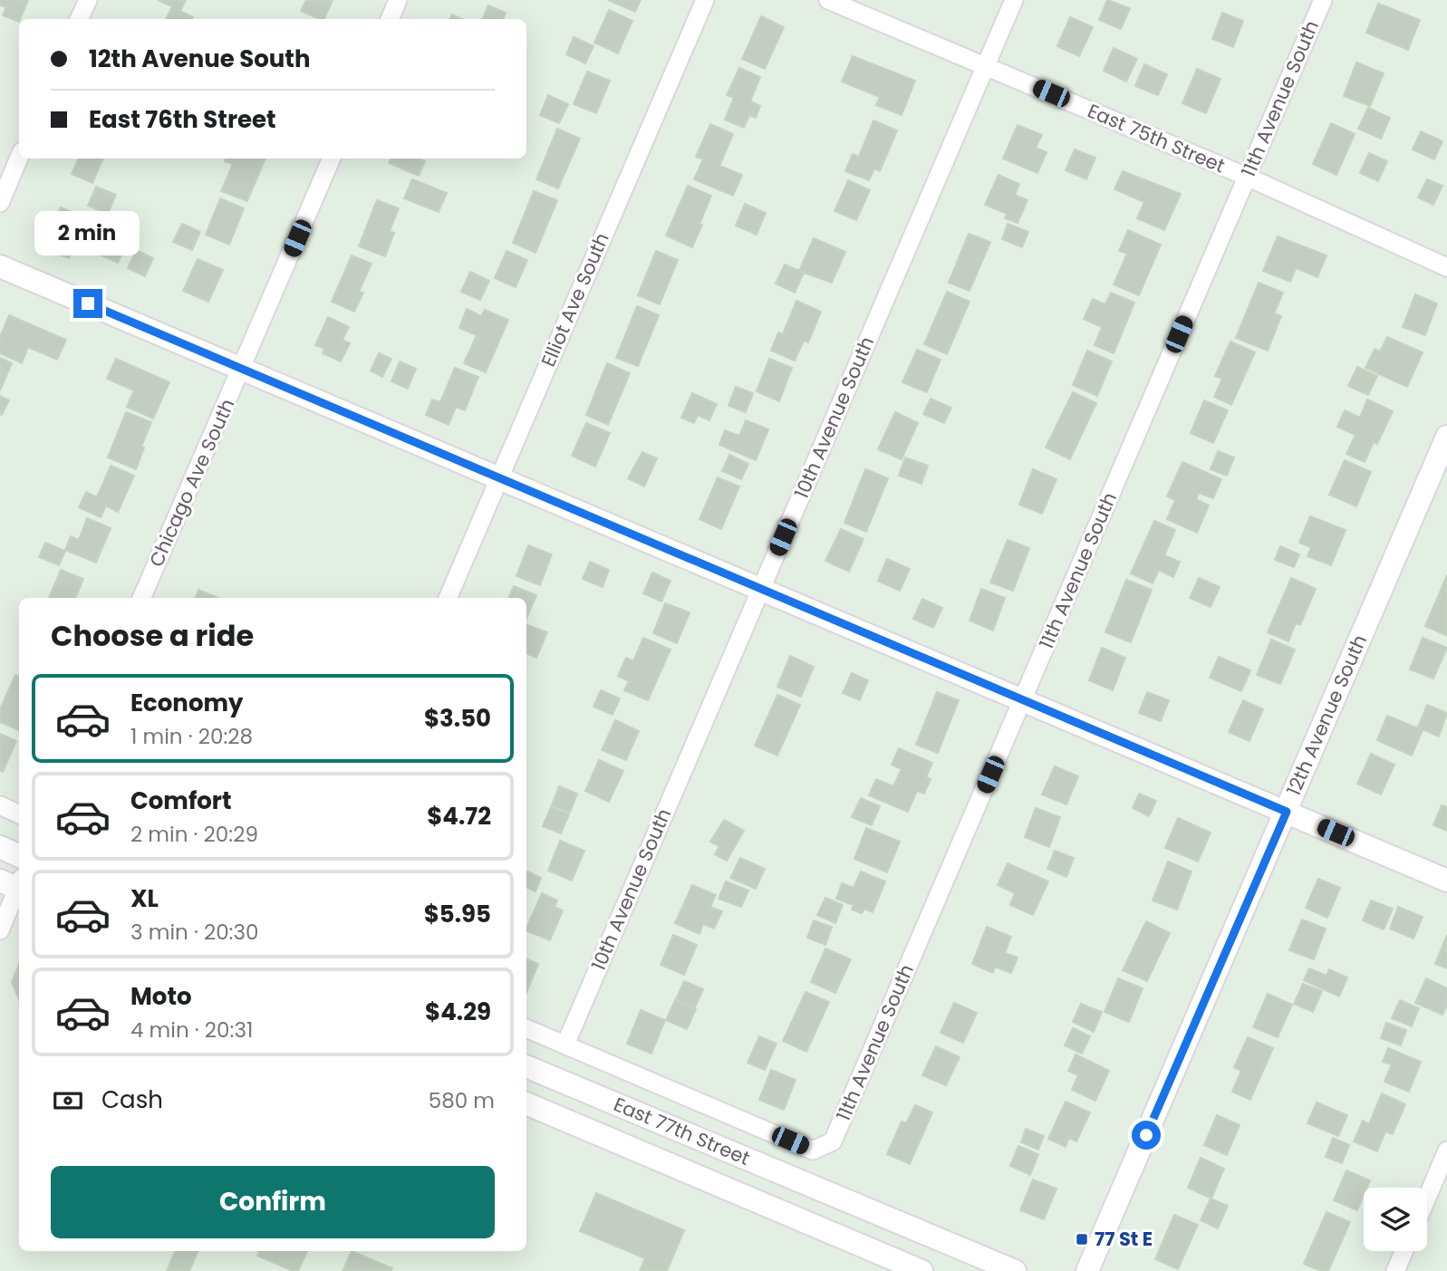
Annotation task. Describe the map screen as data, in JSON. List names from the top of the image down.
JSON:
{
  "streets": {
    "street": [
      "11th Avenue South",
      "East 75th Street",
      "Elliot Ave South",
      "10th Avenue South",
      "Chicago Ave South",
      "12th Avenue South",
      "East 77th Street"
    ]
  },
  "crossings": [
    ["11th Avenue South", "East 75th Street"],
    ["11th Avenue South", "10th Avenue South"],
    ["East 75th Street", "10th Avenue South"]
  ],
  "places": {
    "transit": ["77 St E"]
  },
  "page": {
    "banner": ["12th Avenue South", "East 76th Street"],
    "bubble": "2 min",
    "heading": "Choose a ride",
    "list": [
      {
        "name": "Economy",
        "note": "1 min · 20:28",
        "value": "$3.50"
      },
      {
        "name": "Comfort",
        "note": "2 min · 20:29",
        "value": "$4.72"
      },
      {
        "name": "XL",
        "note": "3 min · 20:30",
        "value": "$5.95"
      },
      {
        "name": "Moto",
        "note": "4 min · 20:31",
        "value": "$4.29"
      }
    ],
    "pay": ["Cash", "580 m"],
    "buttons": "Confirm"
  }
}
